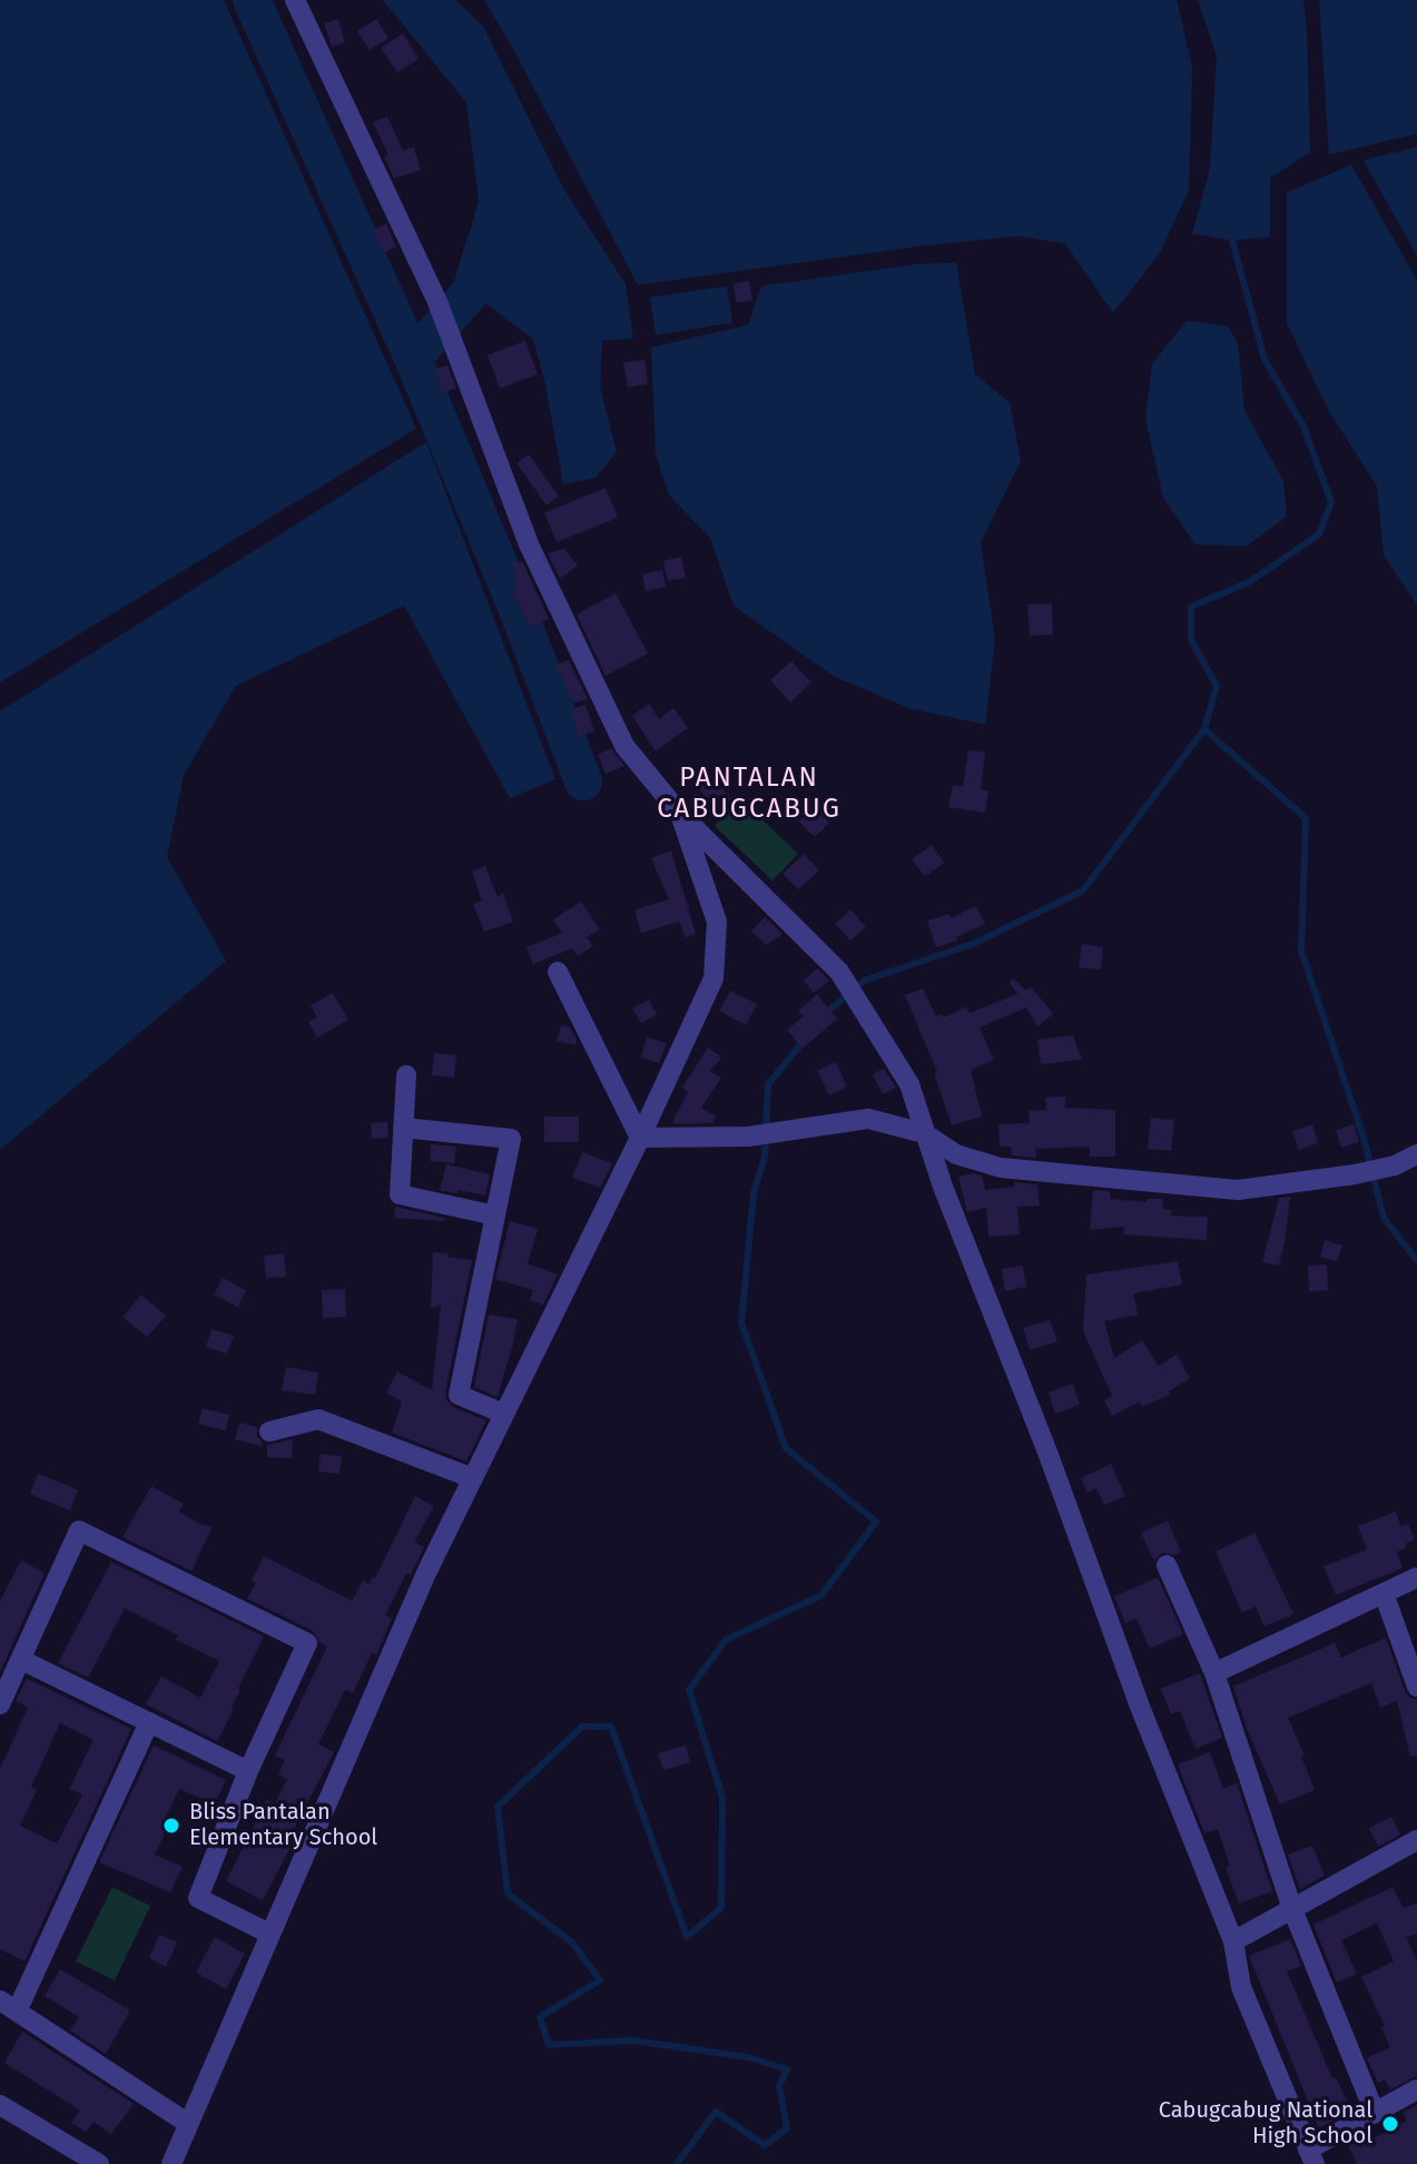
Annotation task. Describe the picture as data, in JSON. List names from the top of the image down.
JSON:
{
  "districts": ["PANTALAN CABUGCABUG"],
  "places": ["Bliss Pantalan Elementary School", "Cabugcabug National High School"]
}
